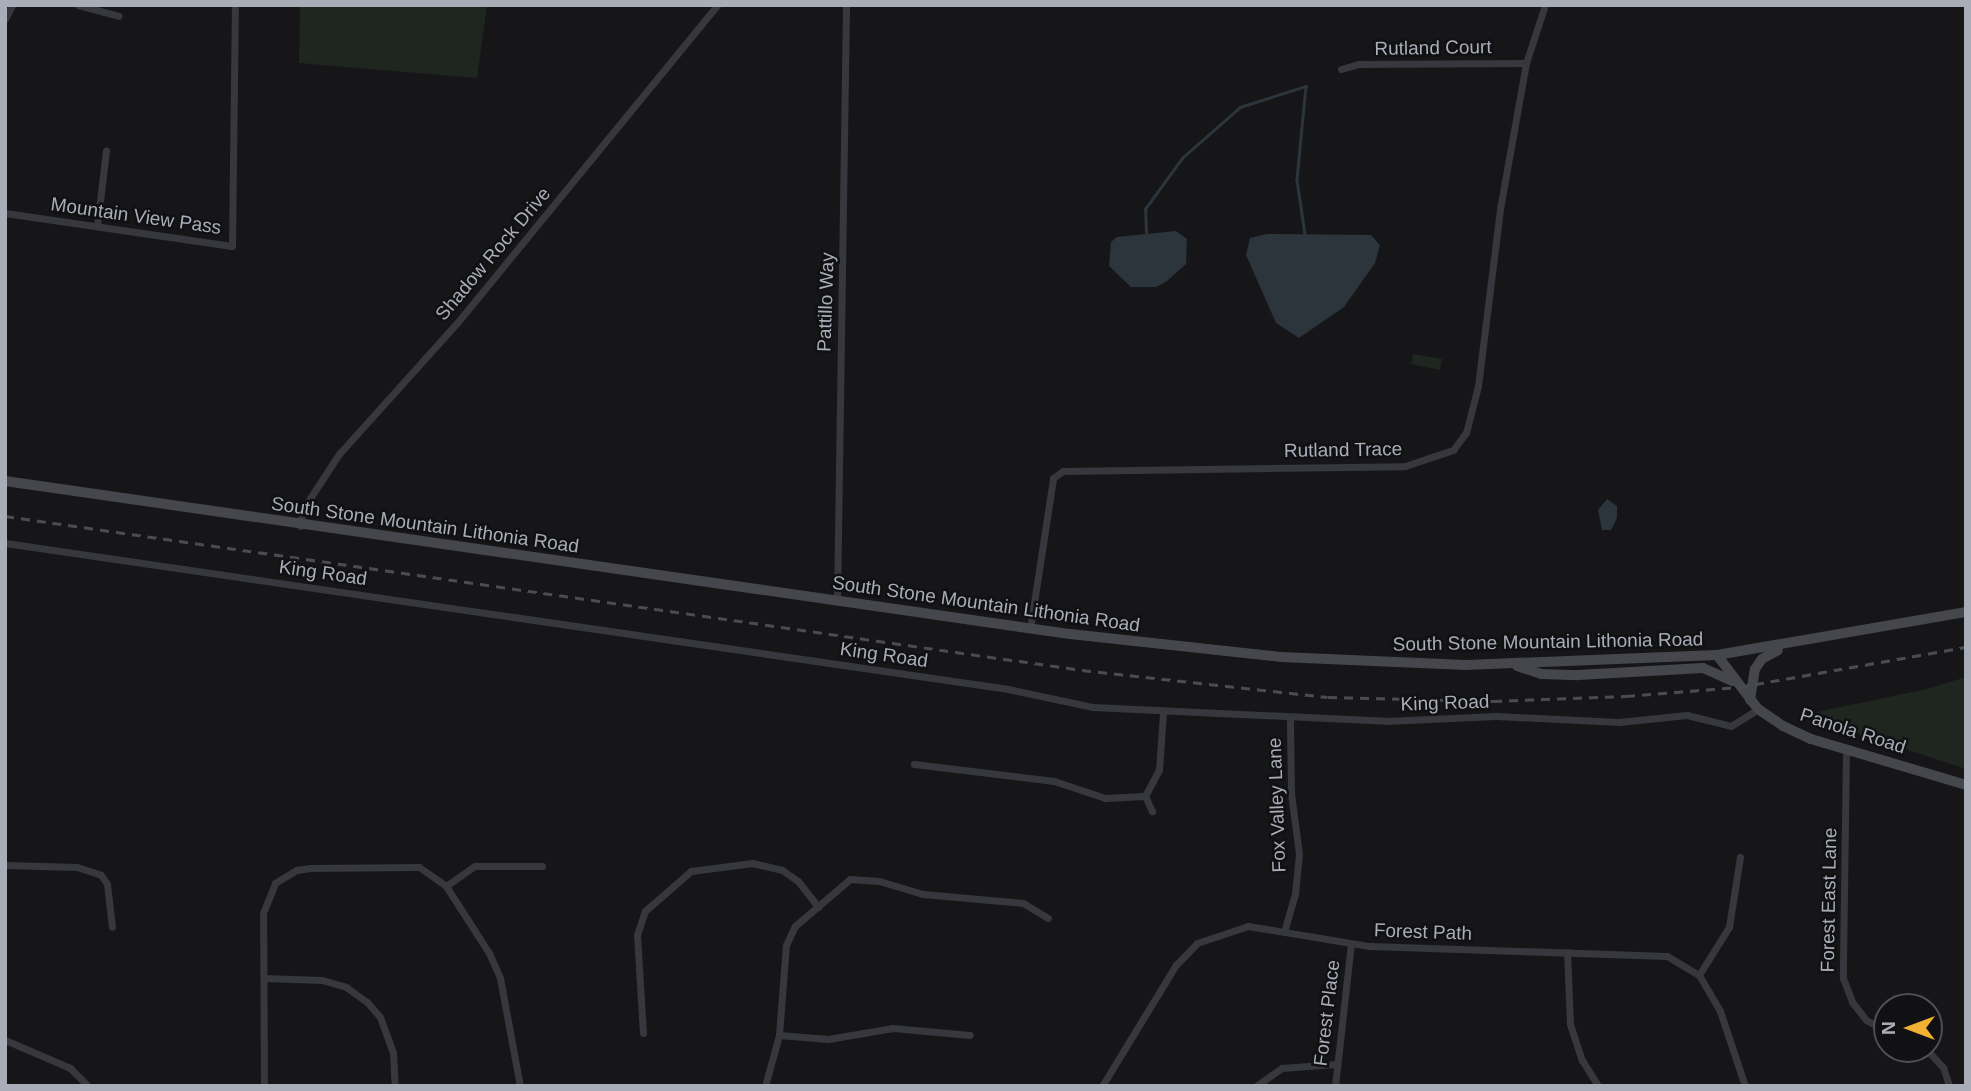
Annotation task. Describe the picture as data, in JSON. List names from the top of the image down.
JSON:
{
  "streets": {
    "main road": ["South Stone Mountain Lithonia Road", "Panola Road"],
    "street": [
      "Rutland Court",
      "Mountain View Pass",
      "Shadow Rock Drive",
      "Pattillo Way",
      "Rutland Trace",
      "King Road",
      "Fox Valley Lane",
      "Forest East Lane",
      "Forest Path",
      "Forest Place"
    ]
  },
  "crossings": [
    ["Rutland Court", "Rutland Trace"],
    ["Shadow Rock Drive", "South Stone Mountain Lithonia Road"],
    ["Pattillo Way", "South Stone Mountain Lithonia Road"],
    ["Rutland Trace", "South Stone Mountain Lithonia Road"],
    ["South Stone Mountain Lithonia Road", "Panola Road"],
    ["King Road", "Panola Road"],
    ["King Road", "Fox Valley Lane"],
    ["Panola Road", "Forest East Lane"],
    ["Fox Valley Lane", "Forest Path"],
    ["Forest Path", "Forest Place"]
  ],
  "north": "left"
}
